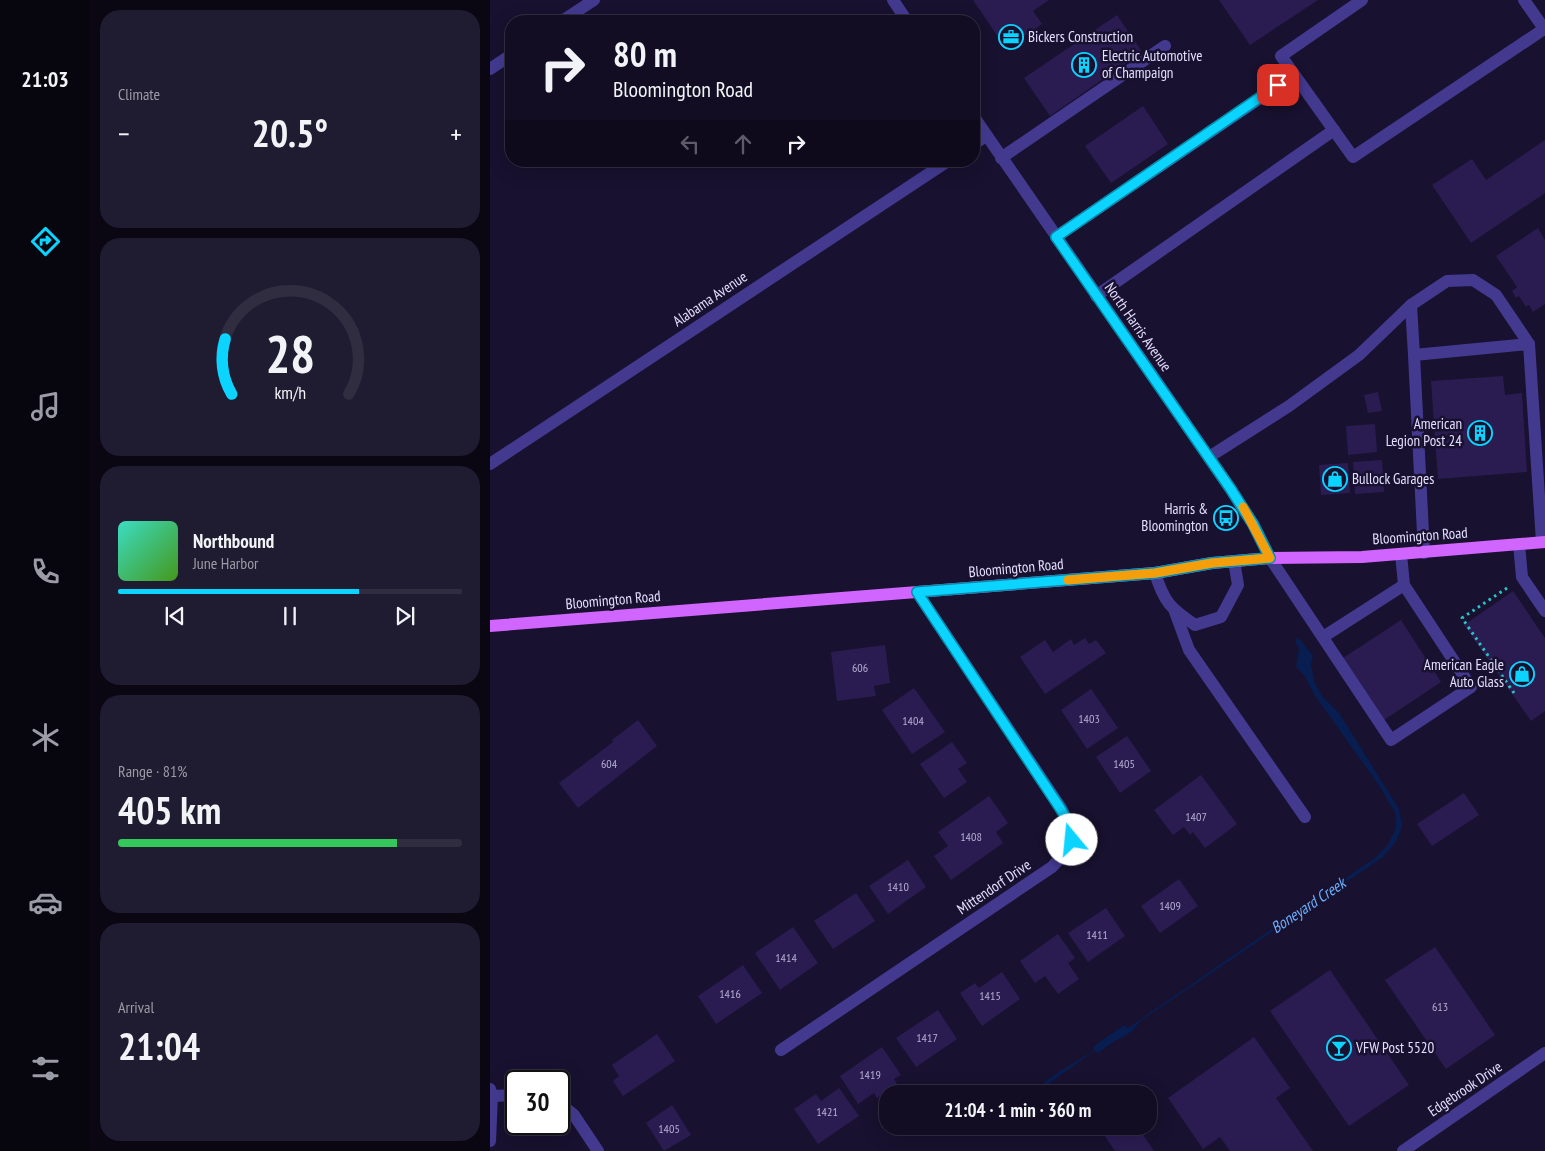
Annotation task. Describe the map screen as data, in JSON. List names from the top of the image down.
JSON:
{
  "streets": {
    "main road": ["Bloomington Road"],
    "street": [
      "Alabama Avenue",
      "North Harris Avenue",
      "Mittendorf Drive",
      "Edgebrook Drive"
    ]
  },
  "crossings": [
    ["North Harris Avenue", "Bloomington Road"],
    ["Bloomington Road", "Mittendorf Drive"]
  ],
  "water": ["Boneyard Creek"],
  "places": {
    "office": ["Bickers Construction"],
    "building": ["Electric Automotive of Champaign", "American Legion Post 24"],
    "shop": ["Bullock Garages", "American Eagle Auto Glass"],
    "bus stop": ["Harris & Bloomington"],
    "bar": ["VFW Post 5520"]
  },
  "house_numbers": [
    "606",
    "1403",
    "1404",
    "604",
    "1405",
    "1407",
    "1408",
    "1410",
    "1409",
    "1411",
    "1414",
    "1416",
    "1415",
    "613",
    "1417",
    "1419",
    "1421",
    "1405"
  ],
  "page": {
    "tabs": "21:03",
    "tile": [
      "Climate",
      ["Range · 81%", "405 km"],
      ["Arrival", "21:04"]
    ],
    "turn": ["80 m", "Bloomington Road"],
    "heat": ["−", "20.5°", "+"],
    "song": ["Northbound", "June Harbor"],
    "limit": "30",
    "trip": "21:04 · 1 min · 360 m",
    "gauge": ["28", "km/h"]
  }
}
